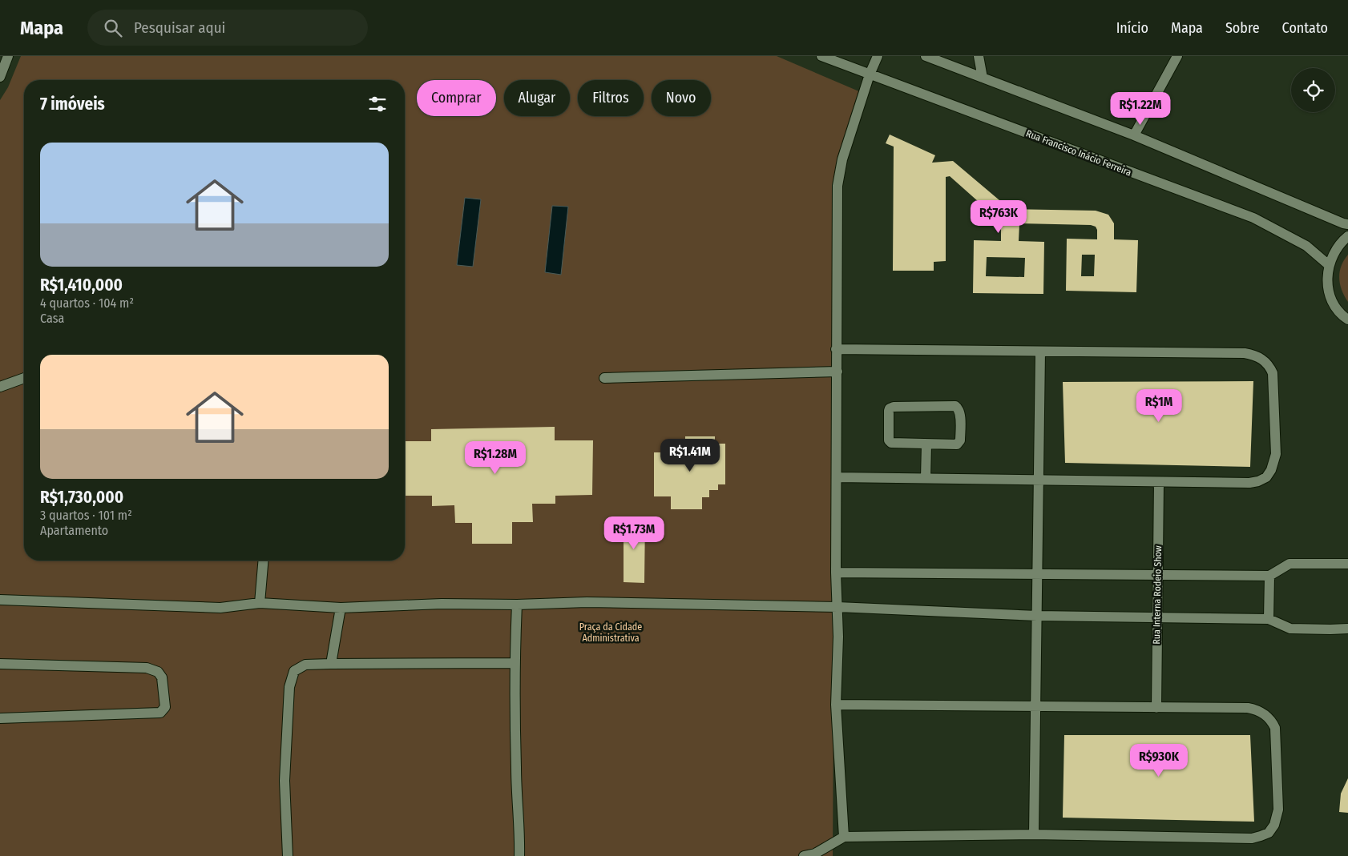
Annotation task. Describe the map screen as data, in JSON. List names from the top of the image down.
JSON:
{
  "streets": {
    "street": ["Rua Francisco Inácio Ferreira", "Rua Interna Rodeio Show"]
  },
  "parks": ["Praça da Cidade Administrativa"],
  "page": {
    "header": "Mapa",
    "search": "Pesquisar aqui",
    "nav": [
      "Início",
      "Mapa",
      "Sobre",
      "Contato"
    ],
    "chip": [
      "Comprar",
      "Alugar",
      "Filtros",
      "Novo"
    ],
    "heading": "7 imóveis",
    "price": [
      "R$1.22M",
      "R$763K",
      "R$1M",
      "R$1.41M",
      "R$1.28M",
      "R$1.73M",
      "R$930K"
    ],
    "list": [
      {
        "name": "R$1,410,000",
        "note": "4 quartos · 104 m² · Casa"
      },
      {
        "name": "R$1,730,000",
        "note": "3 quartos · 101 m² · Apartamento"
      }
    ]
  }
}
